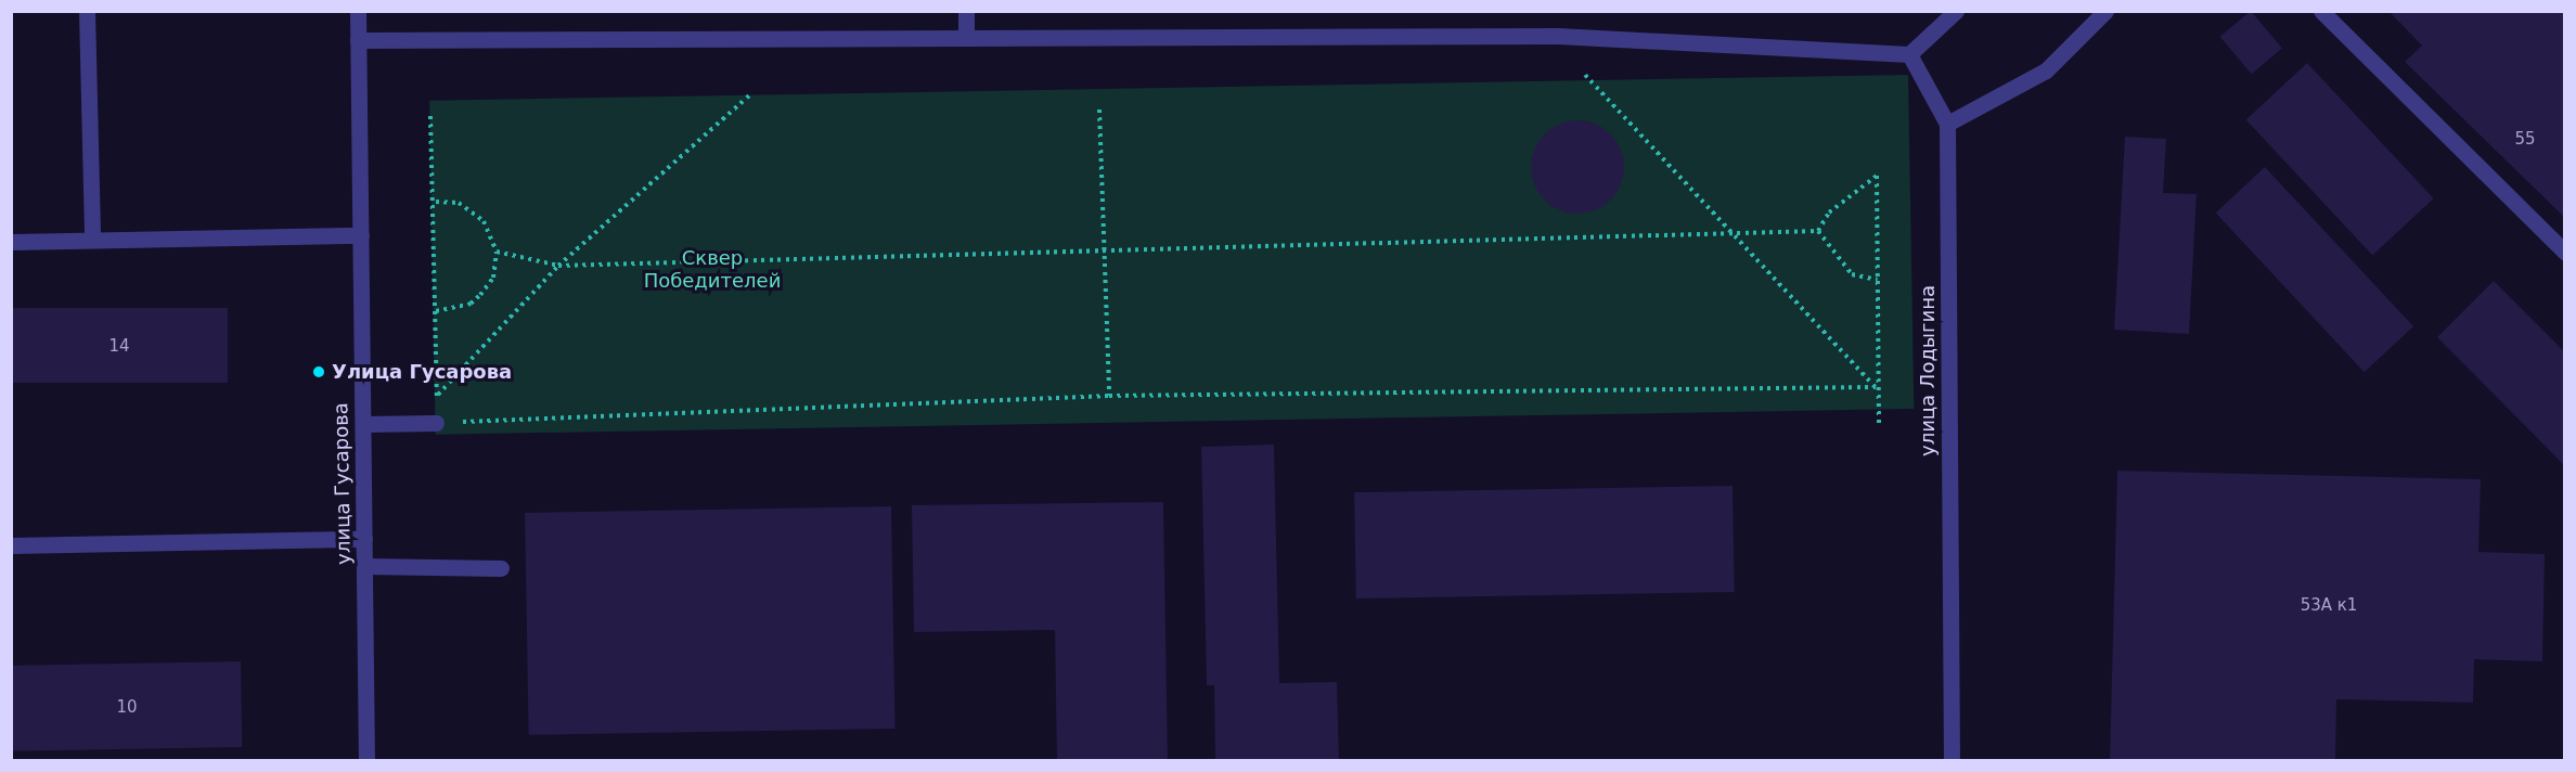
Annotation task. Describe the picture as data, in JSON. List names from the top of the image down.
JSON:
{
  "streets": {
    "street": ["улица Лодыгина", "улица Гусарова"]
  },
  "parks": ["Сквер Победителей"],
  "places": ["Улица Гусарова"],
  "house_numbers": [
    "55",
    "14",
    "53А к1",
    "10"
  ]
}
